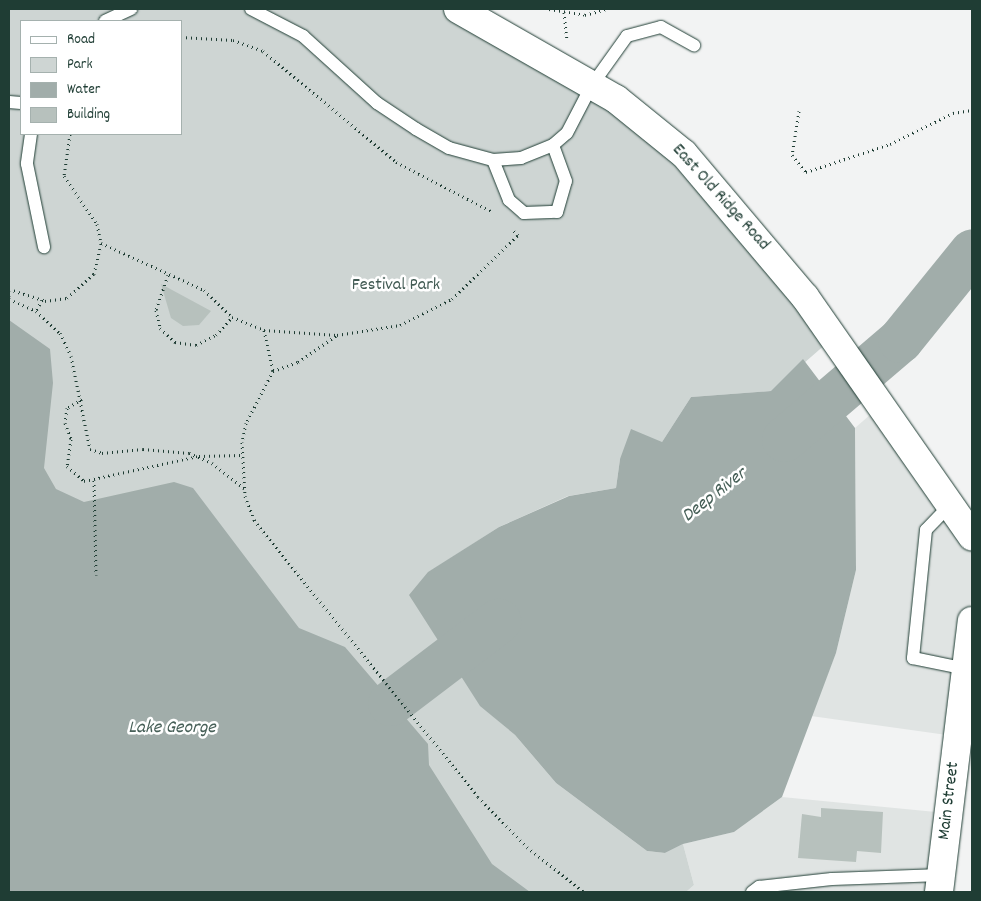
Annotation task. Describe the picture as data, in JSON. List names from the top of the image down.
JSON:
{
  "streets": {
    "street": ["East Old Ridge Road", "Main Street"]
  },
  "water": ["Deep River", "Lake George"],
  "parks": ["Festival Park"],
  "legend": [
    "Road",
    "Park",
    "Water",
    "Building"
  ]
}
